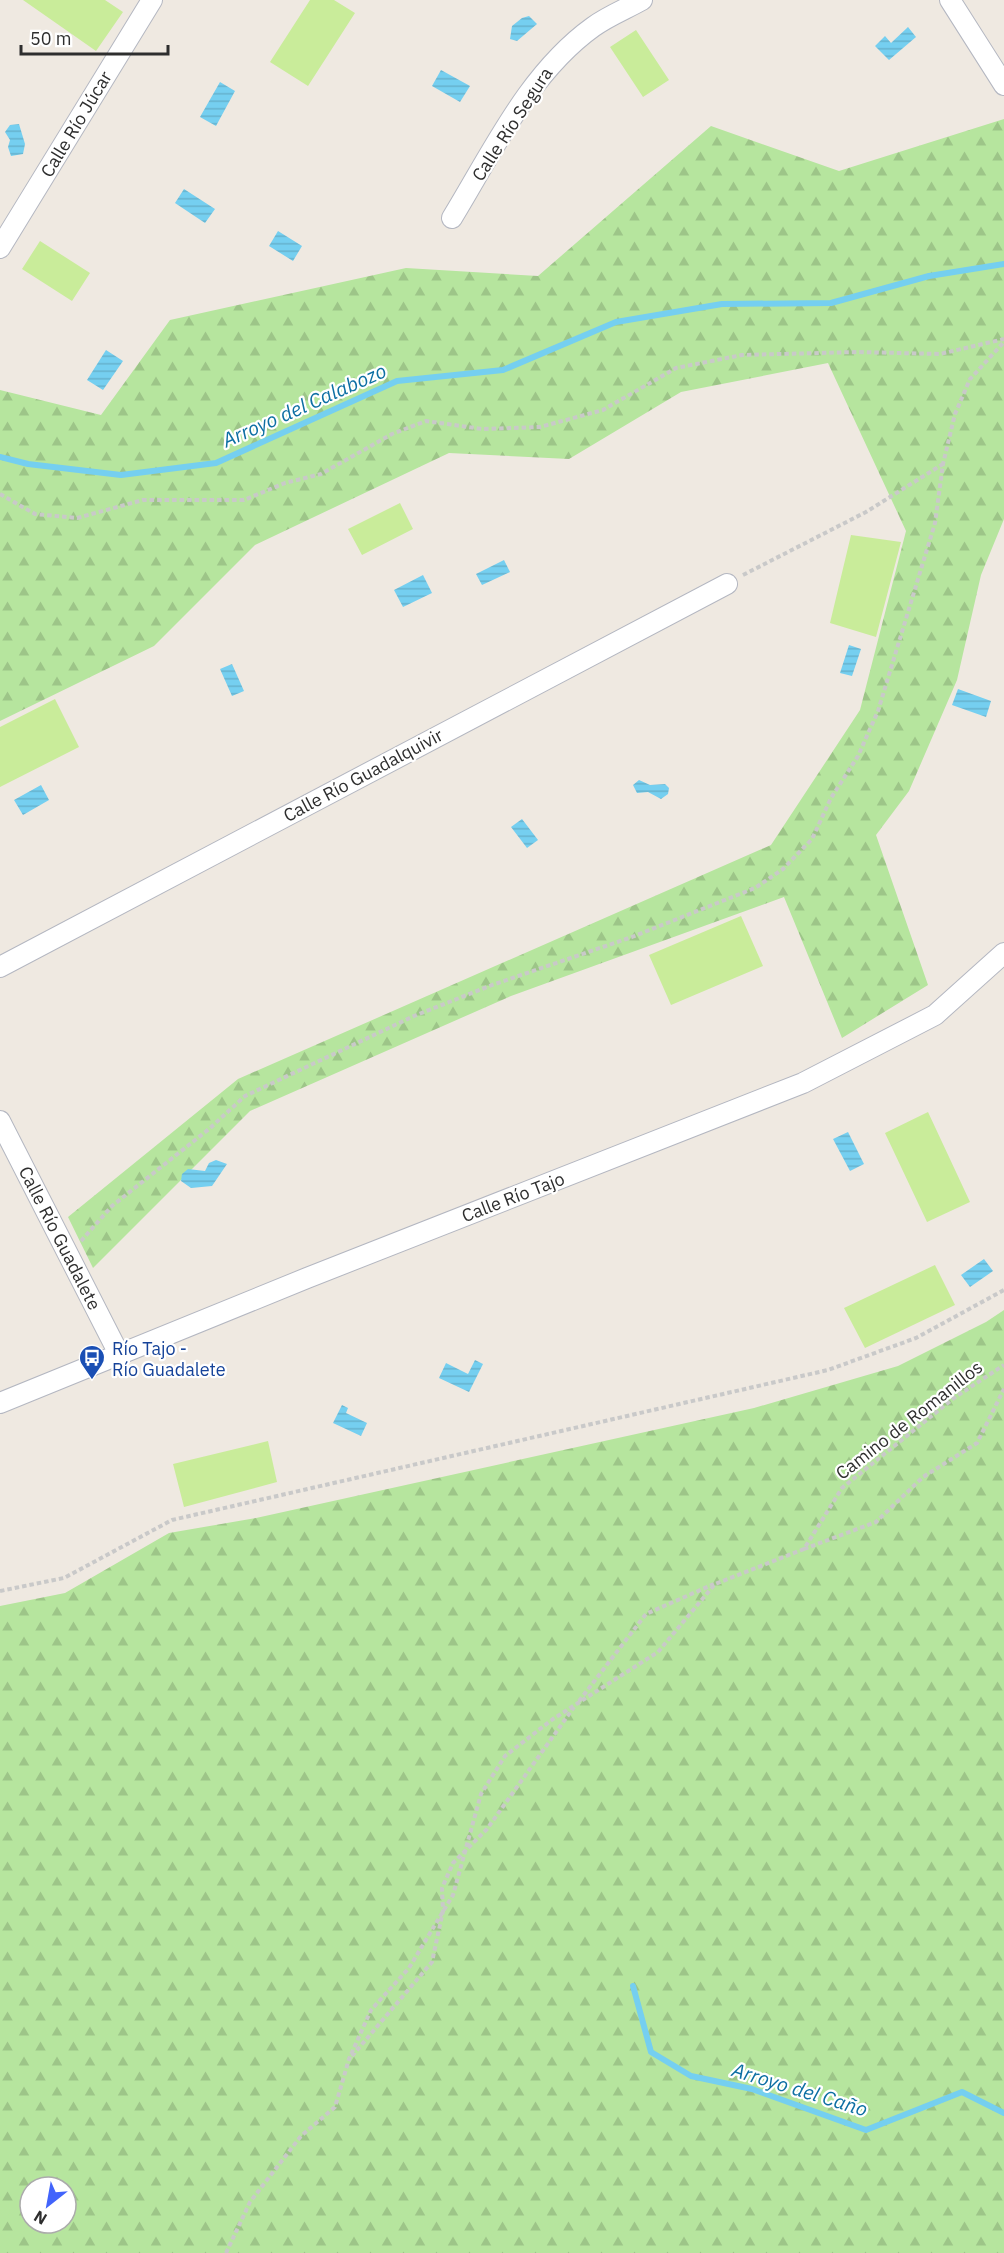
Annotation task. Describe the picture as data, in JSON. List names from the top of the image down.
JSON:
{
  "streets": {
    "street": [
      "Calle Río Júcar",
      "Calle Río Segura",
      "Calle Río Guadalquivir",
      "Calle Río Tajo",
      "Calle Río Guadalete"
    ],
    "path": ["Camino de Romanillos"]
  },
  "crossings": [
    ["Calle Río Tajo", "Calle Río Guadalete"]
  ],
  "water": ["Arroyo del Calabozo", "Arroyo del Caño"],
  "places": {
    "bus stop": ["Río Tajo - Río Guadalete"]
  },
  "scale_bar": "50 m",
  "north": "bottom left"
}
